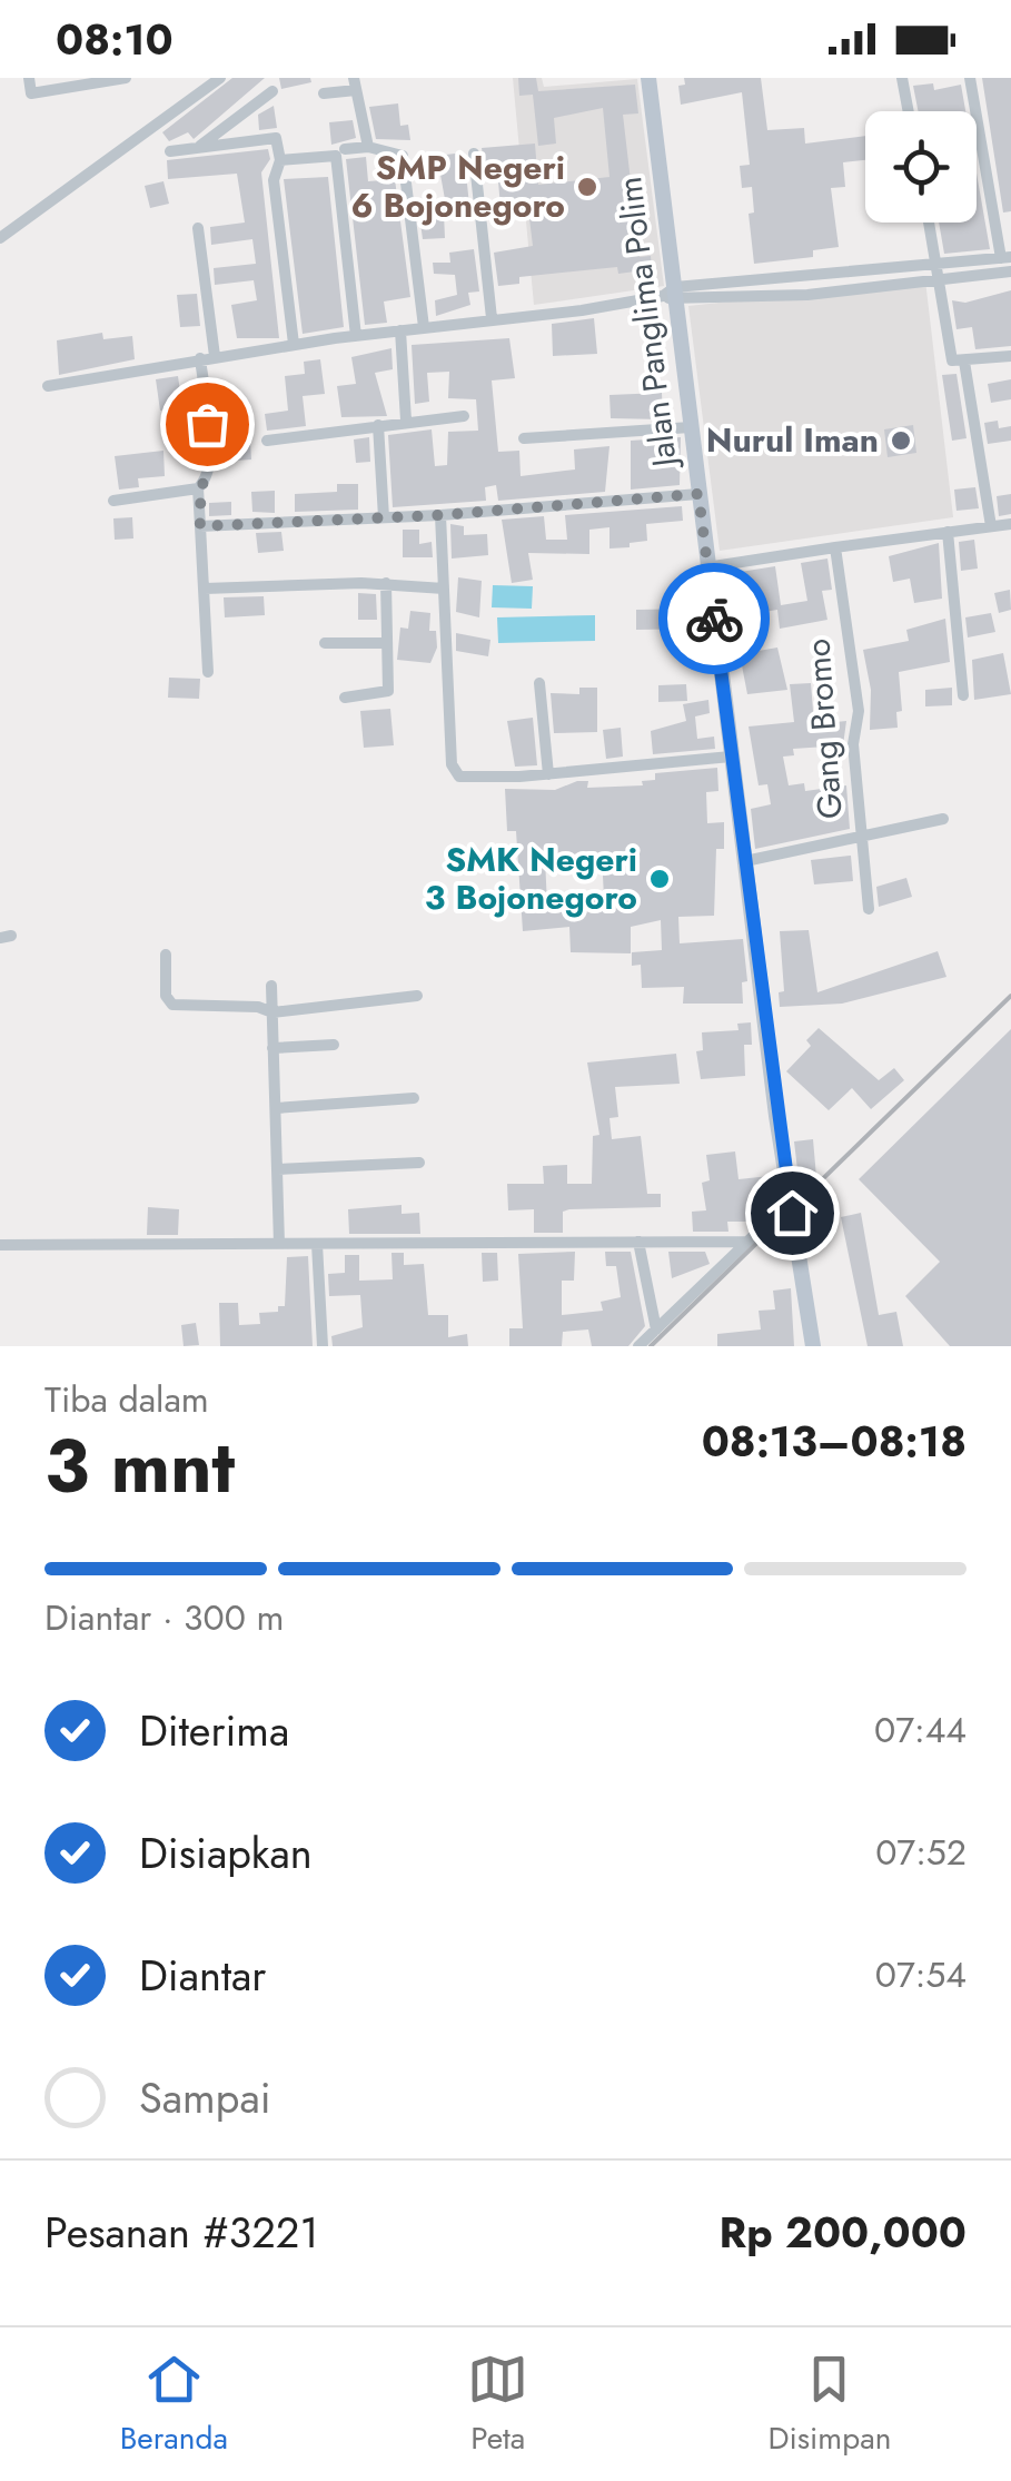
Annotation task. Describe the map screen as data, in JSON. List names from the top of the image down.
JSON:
{
  "streets": {
    "main road": ["Jalan Panglima Polim"],
    "street": ["Gang Bromo"]
  },
  "places": ["SMP Negeri 6 Bojonegoro", "Nurul Iman", "SMK Negeri 3 Bojonegoro"],
  "page": {
    "status": "08:10",
    "heading": ["3 mnt", "Tiba dalam", "08:13–08:18"],
    "panel": ["Pesanan #3221", "Rp 200,000"],
    "bar": "Diantar · 300 m",
    "list": [
      ["Diterima", "07:44"],
      ["Disiapkan", "07:52"],
      ["Diantar", "07:54"],
      "Sampai"
    ],
    "tabs": ["Beranda", "Peta", "Disimpan"]
  }
}
